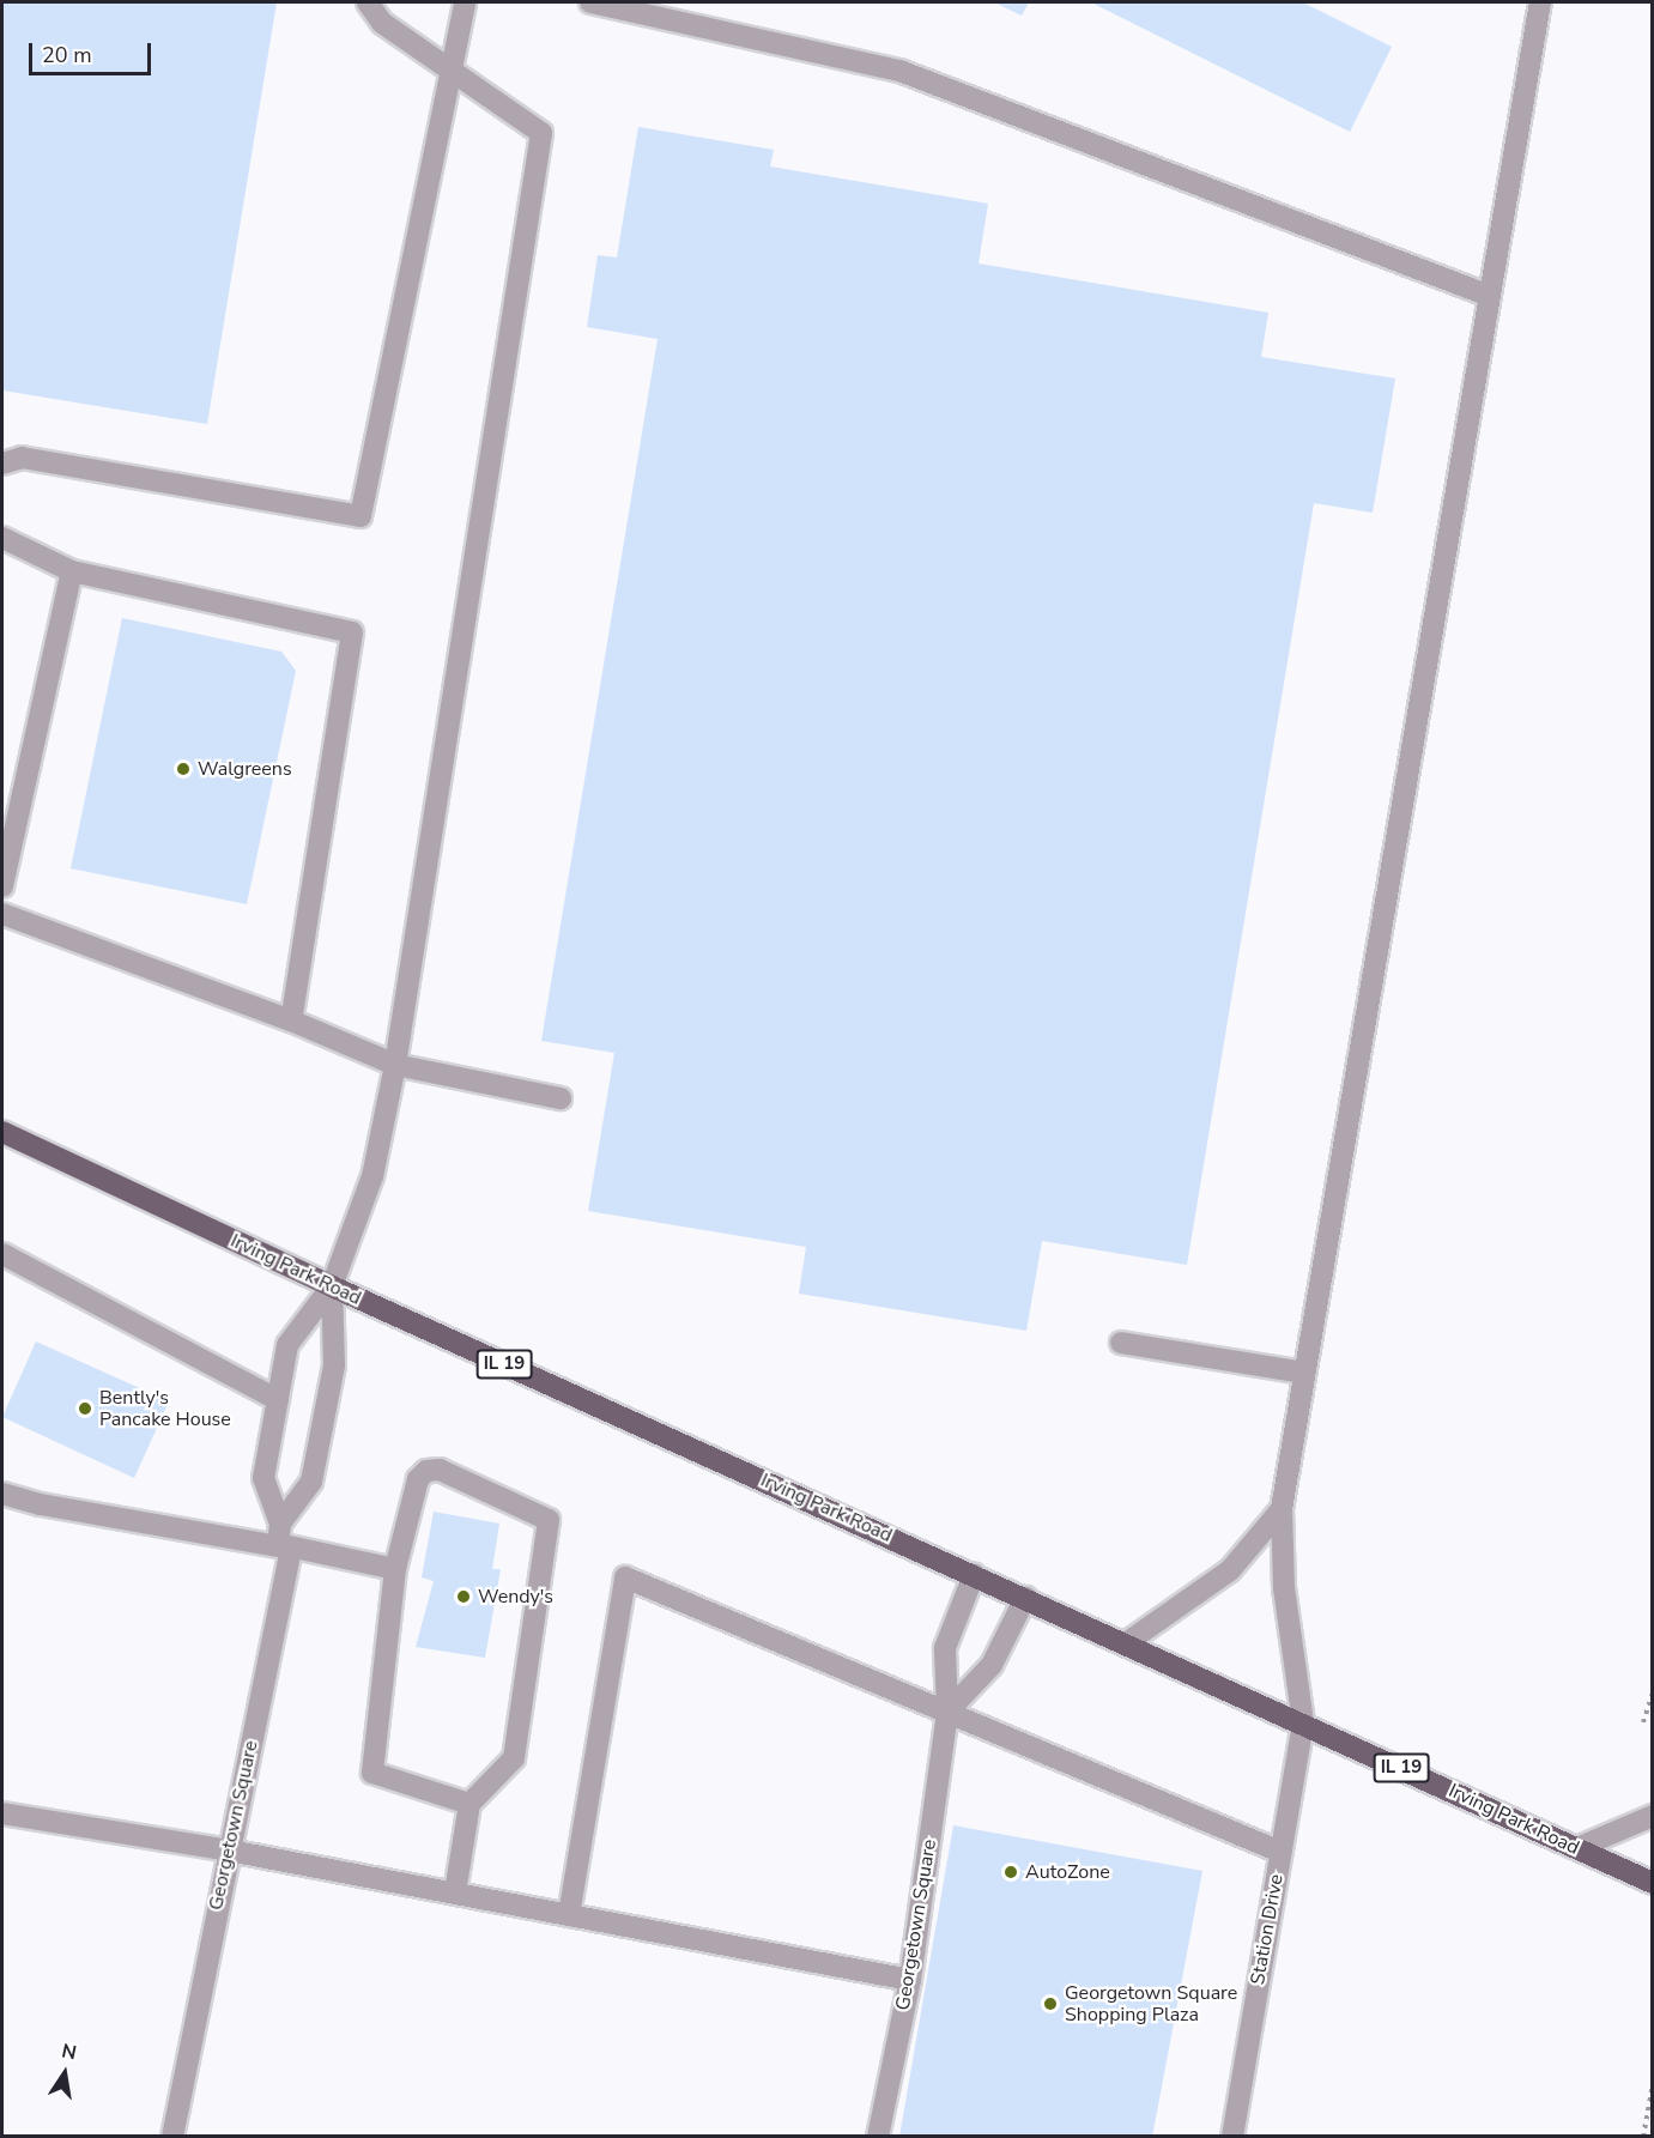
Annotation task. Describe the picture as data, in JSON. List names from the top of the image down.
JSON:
{
  "streets": {
    "main road": ["Irving Park Road", "IL 19"],
    "street": ["Georgetown Square", "Station Drive"]
  },
  "crossings": [
    ["Irving Park Road", "Georgetown Square"],
    ["Irving Park Road", "Station Drive"]
  ],
  "places": [
    "Walgreens",
    "Bently's Pancake House",
    "Wendy's",
    "AutoZone",
    "Georgetown Square Shopping Plaza"
  ],
  "scale_bar": "20 m",
  "north": "top"
}
